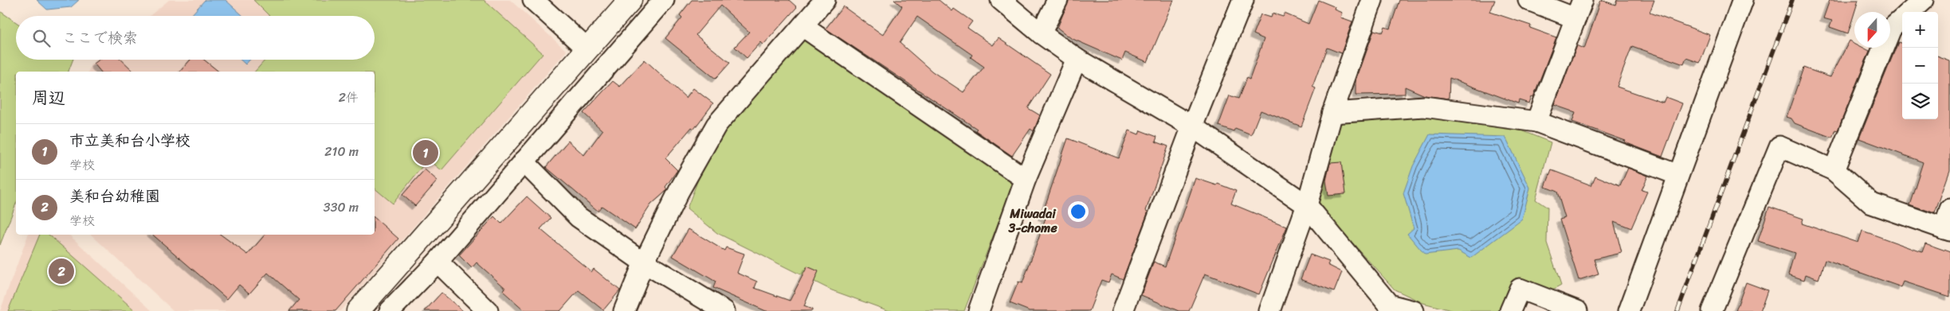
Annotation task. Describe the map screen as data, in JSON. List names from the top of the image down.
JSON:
{
  "districts": ["Miwadai 3-chome"],
  "north": "bottom",
  "page": {
    "map_buttons": ["+", "−"],
    "search": "ここで検索",
    "heading": ["周辺", "2件"],
    "list": [
      {
        "mark": "1",
        "name": "市立美和台小学校",
        "note": "学校",
        "value": "210 m"
      },
      {
        "mark": "2",
        "name": "美和台幼稚園",
        "note": "学校",
        "value": "330 m"
      }
    ],
    "pins": ["1", "2"]
  }
}
